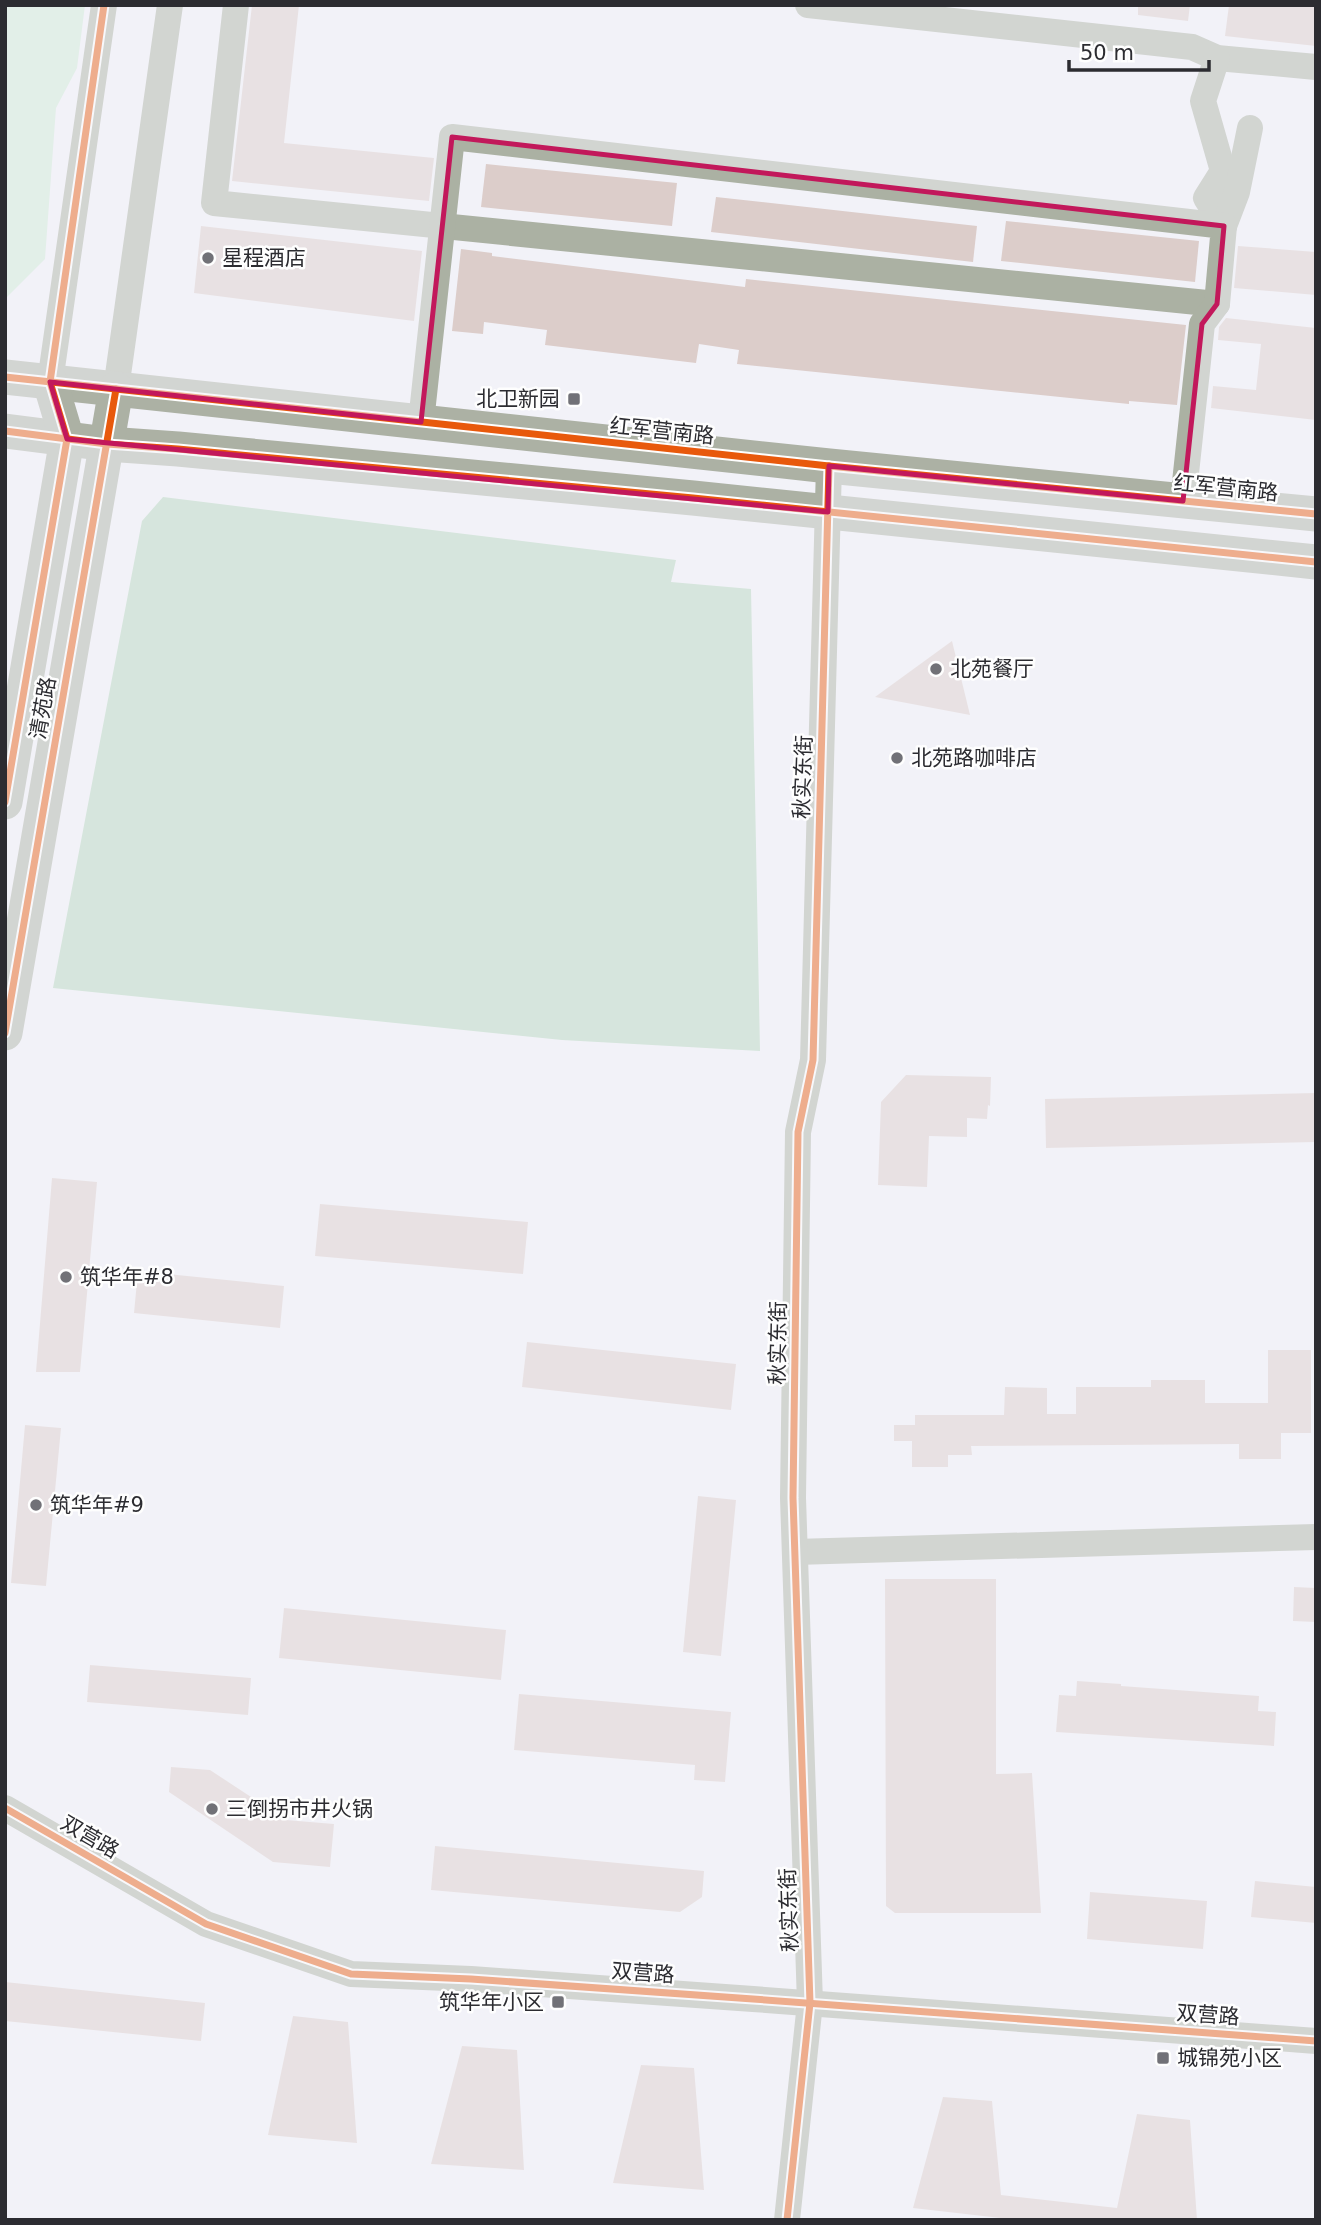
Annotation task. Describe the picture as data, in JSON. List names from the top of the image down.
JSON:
{
  "streets": {
    "main road": ["红军营南路", "清苑路"],
    "street": ["秋实东街", "双营路"]
  },
  "crossings": [
    ["红军营南路", "清苑路"],
    ["红军营南路", "秋实东街"],
    ["秋实东街", "双营路"]
  ],
  "places": {
    "other": [
      "星程酒店",
      "北苑餐厅",
      "北苑路咖啡店",
      "筑华年#8",
      "筑华年#9",
      "三倒拐市井火锅"
    ],
    "transit": ["北卫新园", "筑华年小区", "城锦苑小区"]
  },
  "scale_bar": "50 m"
}
